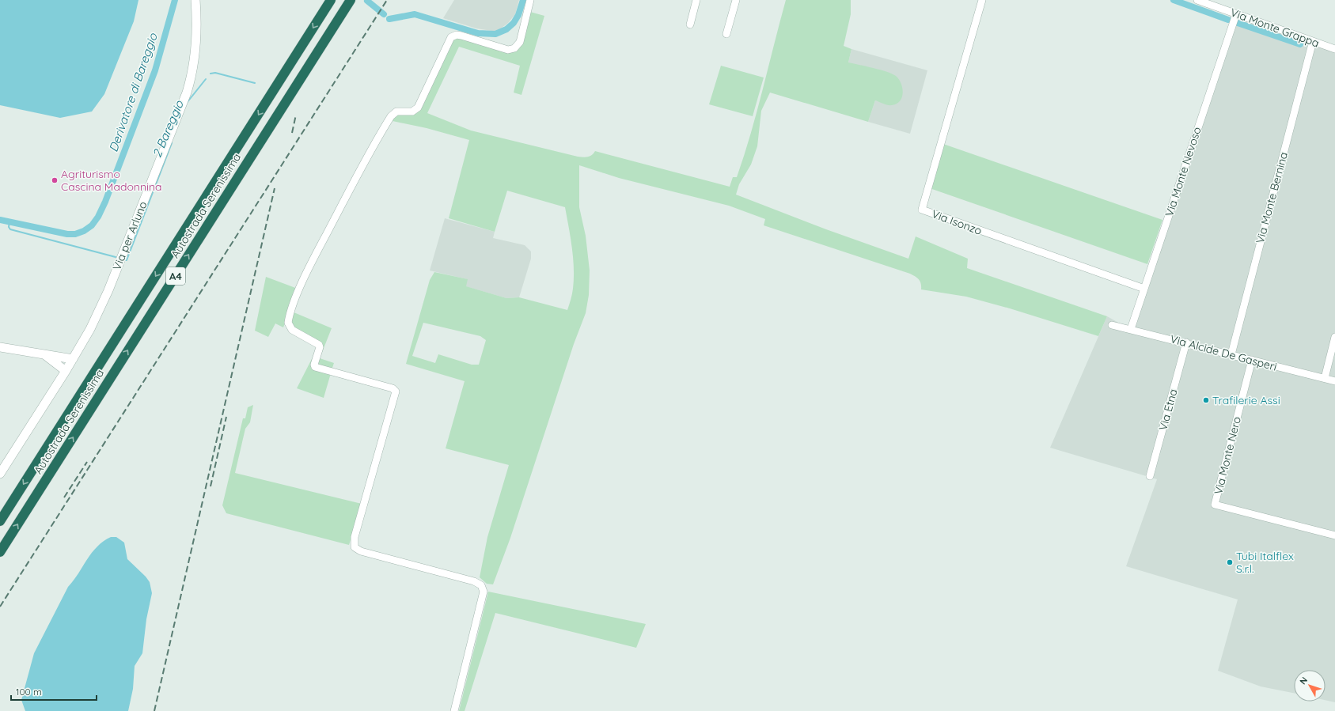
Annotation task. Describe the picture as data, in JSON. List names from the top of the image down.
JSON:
{
  "streets": {
    "highway": ["Autostrada Serenissima", "A4"],
    "street": [
      "Via Monte Grappa",
      "Via Monte Nevoso",
      "Via Monte Bernina",
      "Via Isonzo",
      "Via per Arluno",
      "Via Alcide De Gasperi",
      "Via Etna",
      "Via Monte Nero"
    ]
  },
  "crossings": [
    ["Via Monte Grappa", "Via Monte Nevoso"],
    ["Via Monte Grappa", "Via Monte Bernina"],
    ["Via Monte Nevoso", "Via Isonzo"],
    ["Via Monte Nevoso", "Via Alcide De Gasperi"],
    ["Via Monte Bernina", "Via Alcide De Gasperi"],
    ["Via Alcide De Gasperi", "Via Etna"],
    ["Via Alcide De Gasperi", "Via Monte Nero"]
  ],
  "water": ["Derivatore di Bareggio", "2 Bareggio"],
  "places": ["Agriturismo Cascina Madonnina", "Trafilerie Assi", "Tubi Italflex S.r.l."],
  "scale_bar": "100 m",
  "north": "top left"
}
